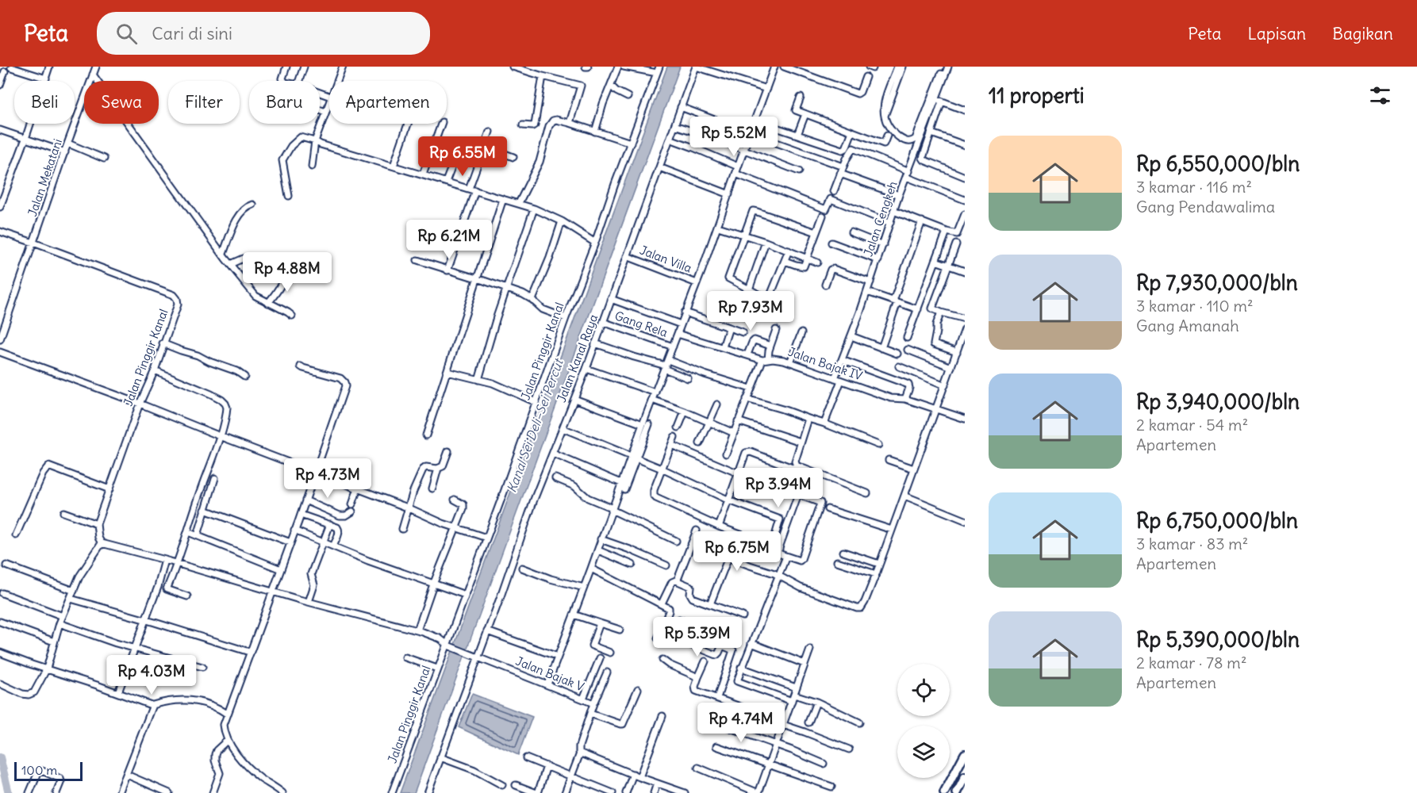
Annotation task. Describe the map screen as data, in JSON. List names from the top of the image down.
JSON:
{
  "streets": {
    "street": [
      "Jalan Mekatani",
      "Jalan Cengkeh",
      "Jalan Villa",
      "Gang Rela",
      "Jalan Pinggir Kanal",
      "Jalan Kanal Raya",
      "Jalan Bajak IV",
      "Jalan Bajak V"
    ]
  },
  "crossings": [
    ["Jalan Mekatani", "Jalan Pinggir Kanal"],
    ["Jalan Cengkeh", "Jalan Bajak IV"],
    ["Jalan Villa", "Jalan Kanal Raya"],
    ["Gang Rela", "Jalan Kanal Raya"],
    ["Jalan Pinggir Kanal", "Jalan Bajak V"],
    ["Jalan Kanal Raya", "Jalan Bajak V"]
  ],
  "water": ["Kanal Sei Deli–Sei Percut"],
  "scale_bar": "100 m",
  "page": {
    "header": "Peta",
    "search": "Cari di sini",
    "nav": ["Peta", "Lapisan", "Bagikan"],
    "heading": "11 properti",
    "chip": [
      "Beli",
      "Sewa",
      "Filter",
      "Baru",
      "Apartemen"
    ],
    "price": [
      "Rp 5.52M",
      "Rp 6.55M",
      "Rp 6.21M",
      "Rp 4.88M",
      "Rp 7.93M",
      "Rp 4.73M",
      "Rp 3.94M",
      "Rp 6.75M",
      "Rp 5.39M",
      "Rp 4.03M",
      "Rp 4.74M"
    ],
    "list": [
      {
        "name": "Rp 6,550,000/bln",
        "note": "3 kamar · 116 m² · Gang Pendawalima"
      },
      {
        "name": "Rp 7,930,000/bln",
        "note": "3 kamar · 110 m² · Gang Amanah"
      },
      {
        "name": "Rp 3,940,000/bln",
        "note": "2 kamar · 54 m² · Apartemen"
      },
      {
        "name": "Rp 6,750,000/bln",
        "note": "3 kamar · 83 m² · Apartemen"
      },
      {
        "name": "Rp 5,390,000/bln",
        "note": "2 kamar · 78 m² · Apartemen"
      }
    ],
    "scale": "100 m"
  }
}
